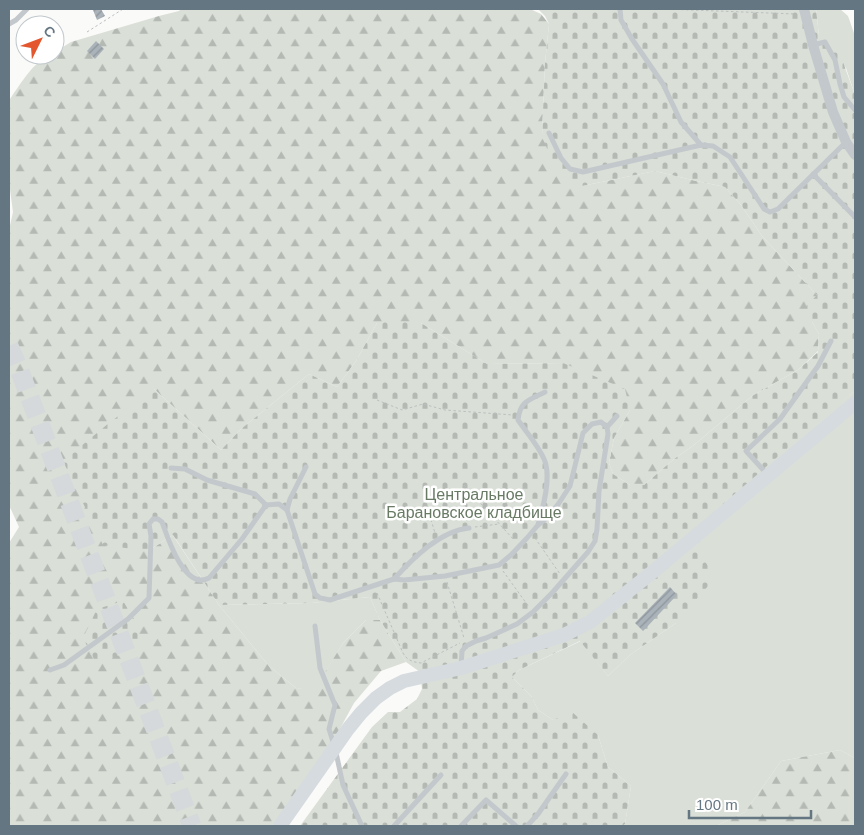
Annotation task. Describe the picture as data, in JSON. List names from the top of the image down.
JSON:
{
  "parks": ["Центральное Барановское кладбище"],
  "scale_bar": "100 m",
  "north": "top right"
}
